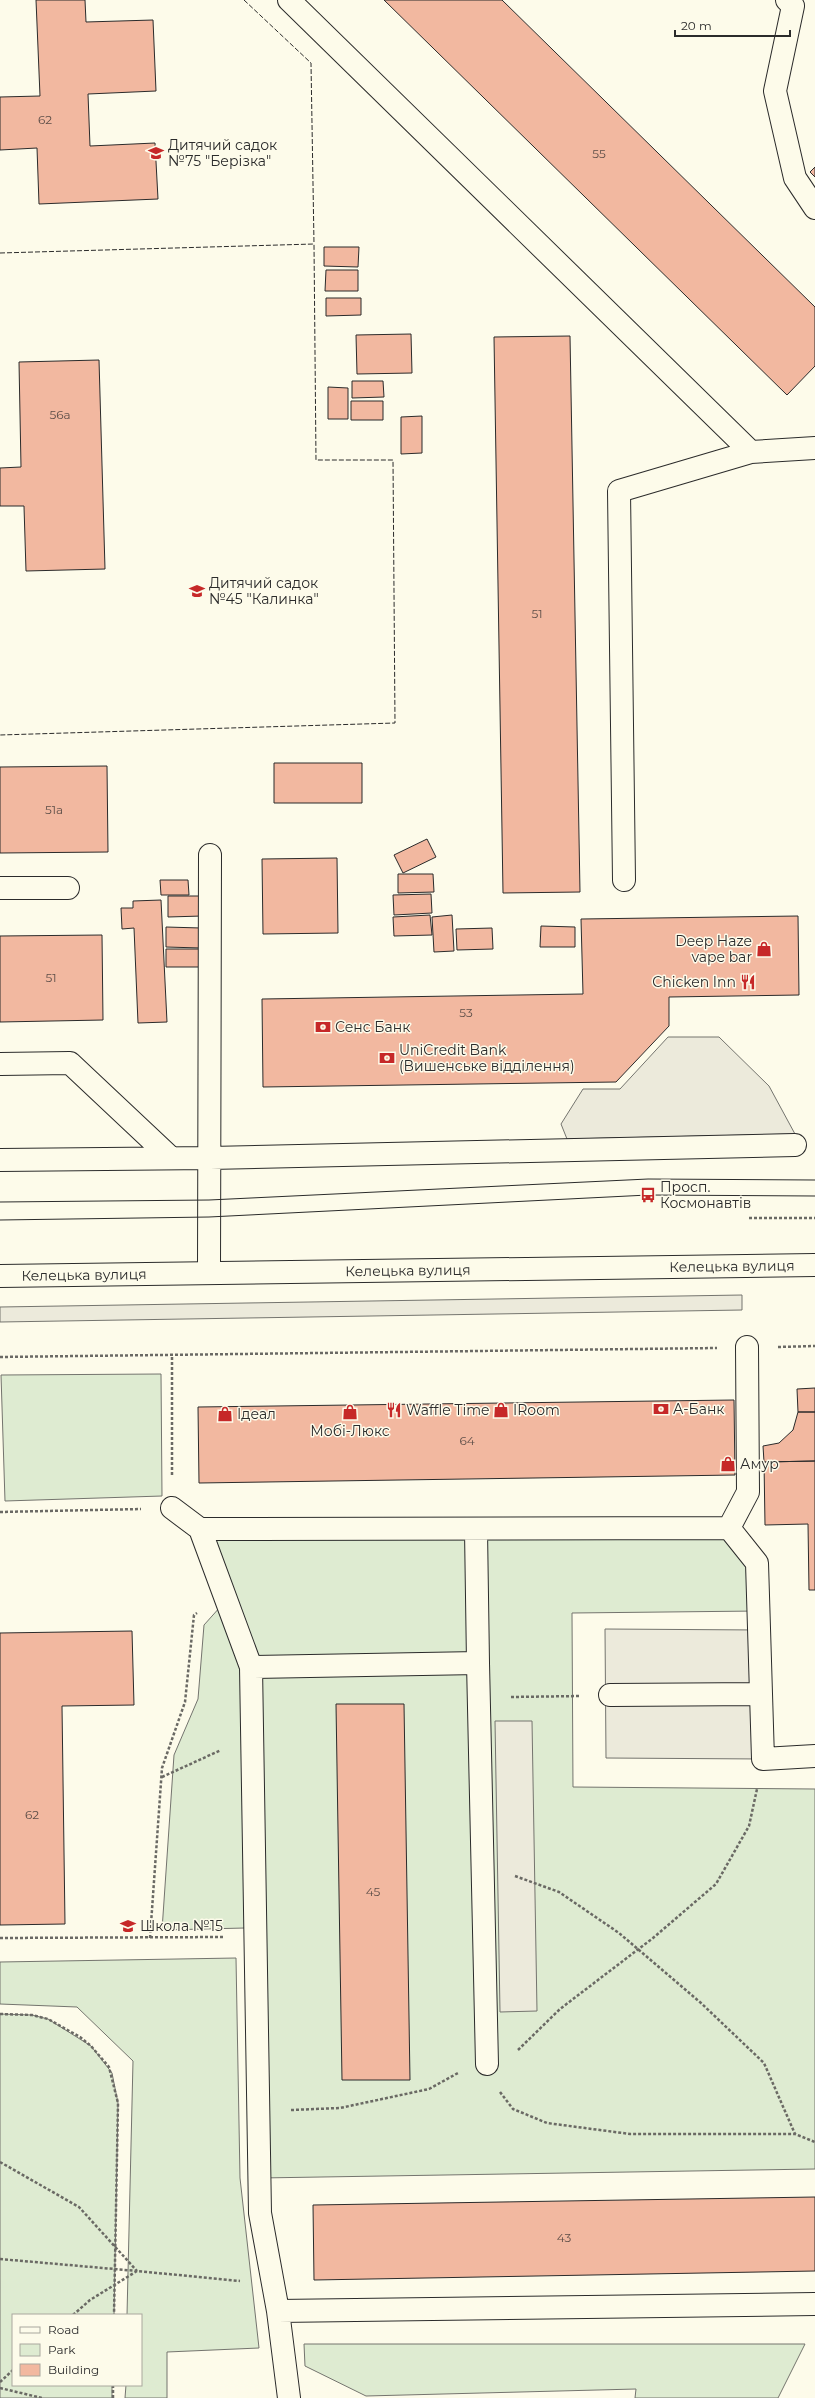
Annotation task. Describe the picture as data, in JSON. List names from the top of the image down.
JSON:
{
  "streets": {
    "main road": ["Келецька вулиця"]
  },
  "places": {
    "school or university": ["Дитячий садок №75 \"Берізка\"", "Дитячий садок №45 \"Калинка\"", "Школа №15"],
    "shop": [
      "Deep Haze vape bar",
      "IRoom",
      "Мобі-Люкс",
      "Ідеал",
      "Амур"
    ],
    "restaurant": ["Chicken Inn", "Waffle Time"],
    "bank": ["Сенс Банк", "UniCredit Bank (Вишенське відділення)", "А-Банк"],
    "bus stop": ["Просп. Космонавтів"]
  },
  "house_numbers": [
    "62",
    "55",
    "56а",
    "51",
    "51а",
    "51",
    "53",
    "64",
    "62",
    "45",
    "43"
  ],
  "legend": ["Road", "Park", "Building"],
  "scale_bar": "20 m"
}
